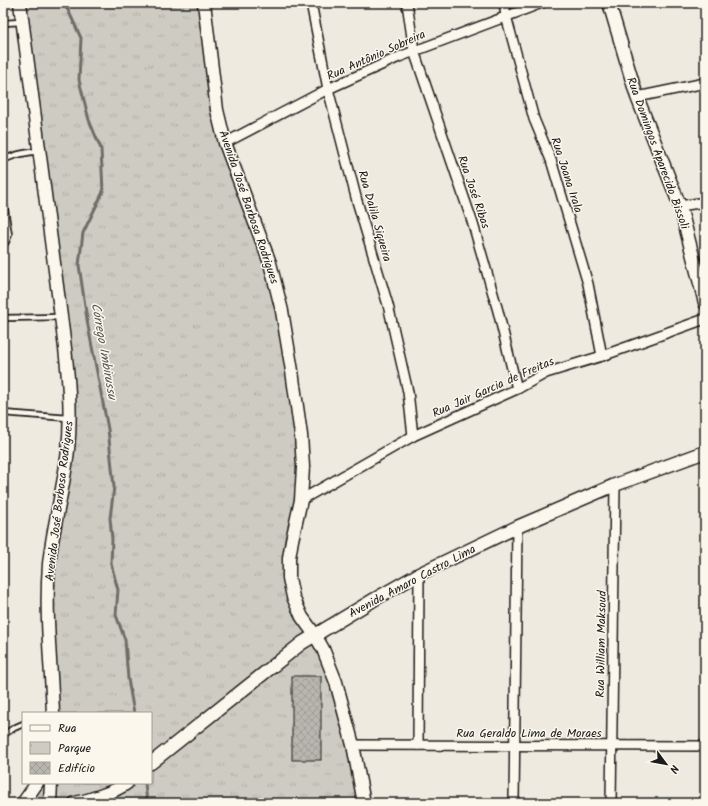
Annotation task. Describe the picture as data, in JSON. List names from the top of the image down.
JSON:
{
  "streets": {
    "street": [
      "Rua Antônio Sobreira",
      "Rua Domingos Aparecido Bissoli",
      "Rua Joana Irala",
      "Rua José Ribas",
      "Avenida José Barbosa Rodrigues",
      "Rua Dalila Siqueira",
      "Rua Jair Garcia de Freitas",
      "Avenida Amaro Castro Lima",
      "Rua William Maksoud",
      "Rua Geraldo Lima de Moraes"
    ]
  },
  "crossings": [
    ["Rua Antônio Sobreira", "Rua Joana Irala"],
    ["Rua Antônio Sobreira", "Rua José Ribas"],
    ["Rua Antônio Sobreira", "Avenida José Barbosa Rodrigues"],
    ["Rua Antônio Sobreira", "Rua Dalila Siqueira"],
    ["Rua Joana Irala", "Rua Jair Garcia de Freitas"],
    ["Rua José Ribas", "Rua Jair Garcia de Freitas"],
    ["Avenida José Barbosa Rodrigues", "Rua Jair Garcia de Freitas"],
    ["Avenida José Barbosa Rodrigues", "Avenida Amaro Castro Lima"],
    ["Avenida José Barbosa Rodrigues", "Rua Geraldo Lima de Moraes"],
    ["Rua Dalila Siqueira", "Rua Jair Garcia de Freitas"],
    ["Avenida Amaro Castro Lima", "Rua William Maksoud"],
    ["Rua William Maksoud", "Rua Geraldo Lima de Moraes"]
  ],
  "water": ["Córrego Imbirussu"],
  "legend": ["Rua", "Parque", "Edifício"],
  "north": "bottom right"
}
